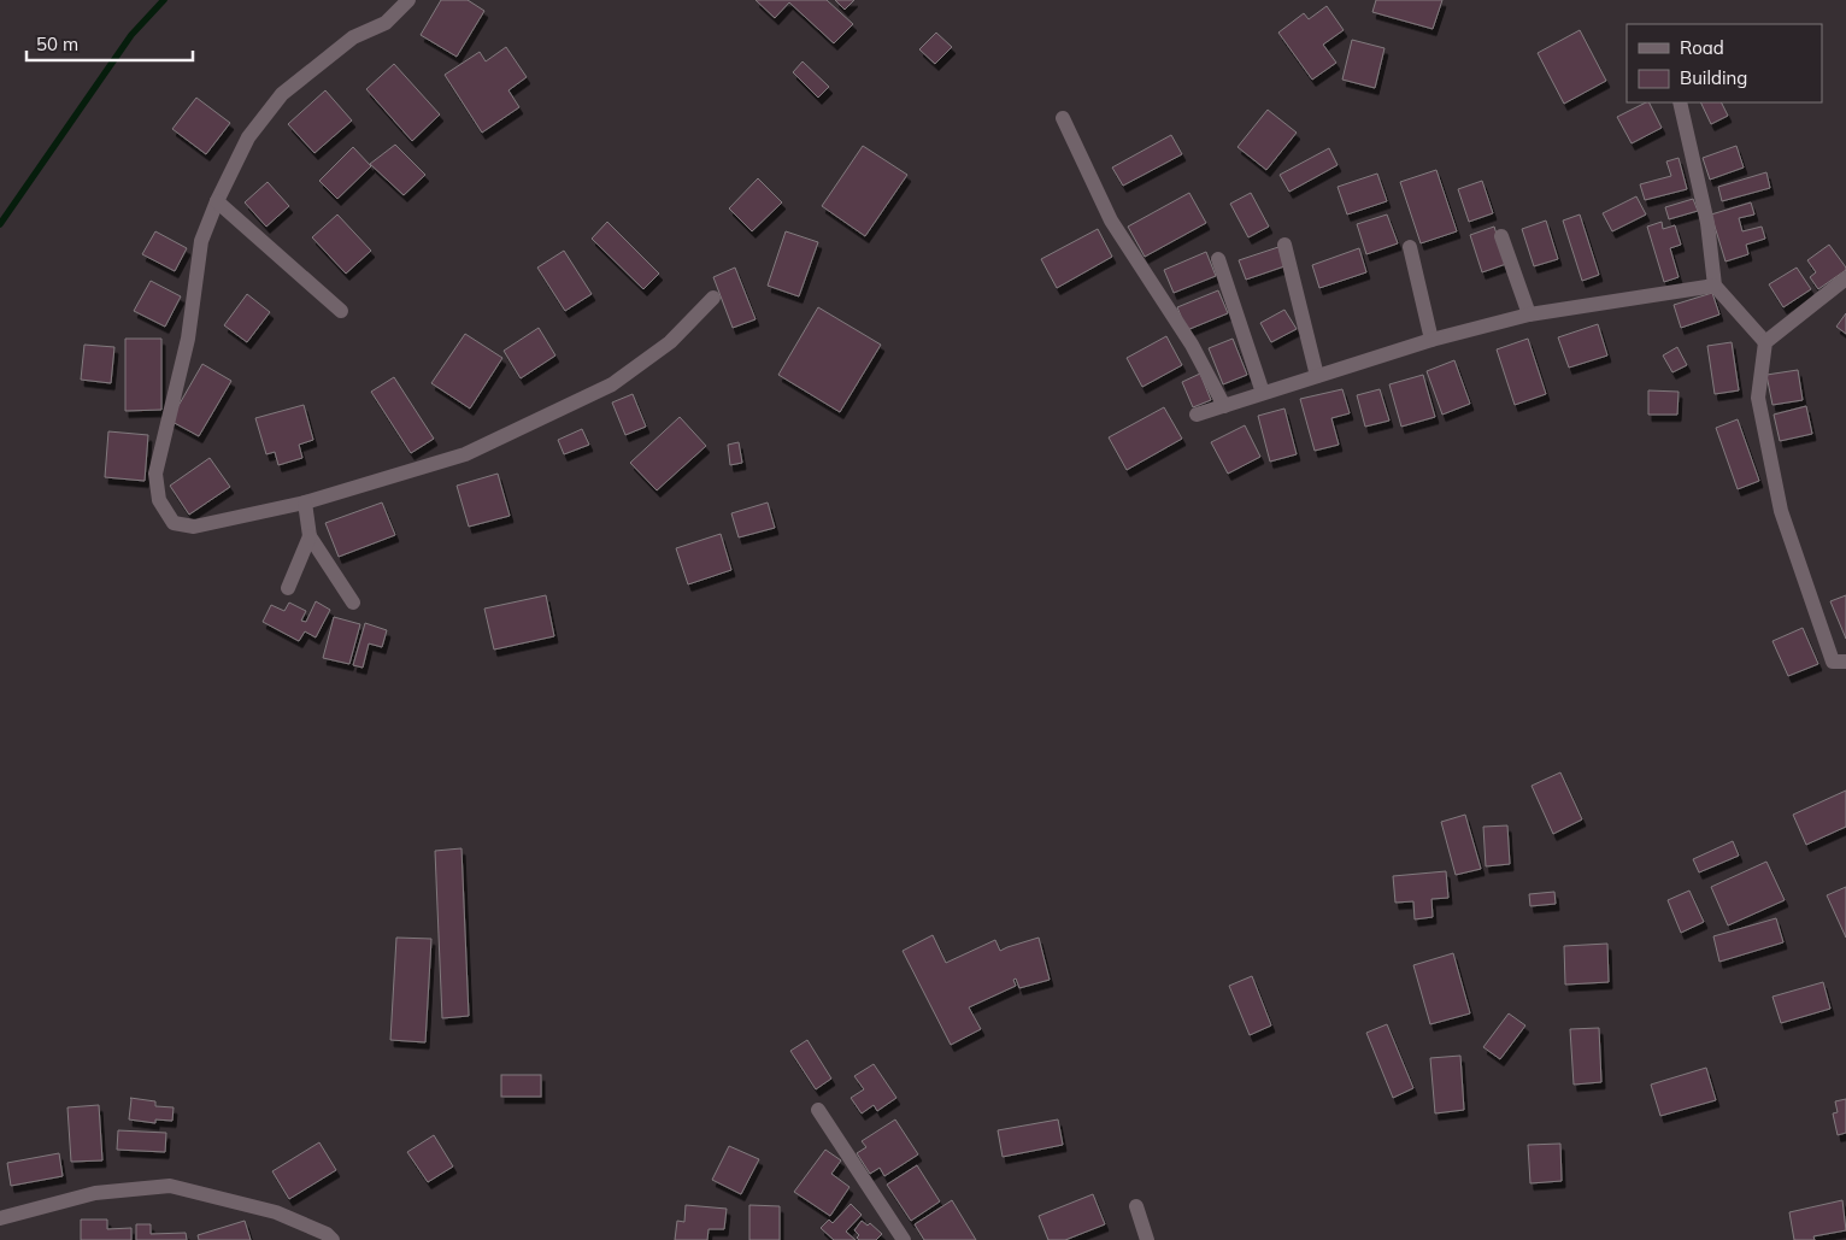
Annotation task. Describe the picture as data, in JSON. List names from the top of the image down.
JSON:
{
  "legend": ["Road", "Building"],
  "scale_bar": "50 m"
}
